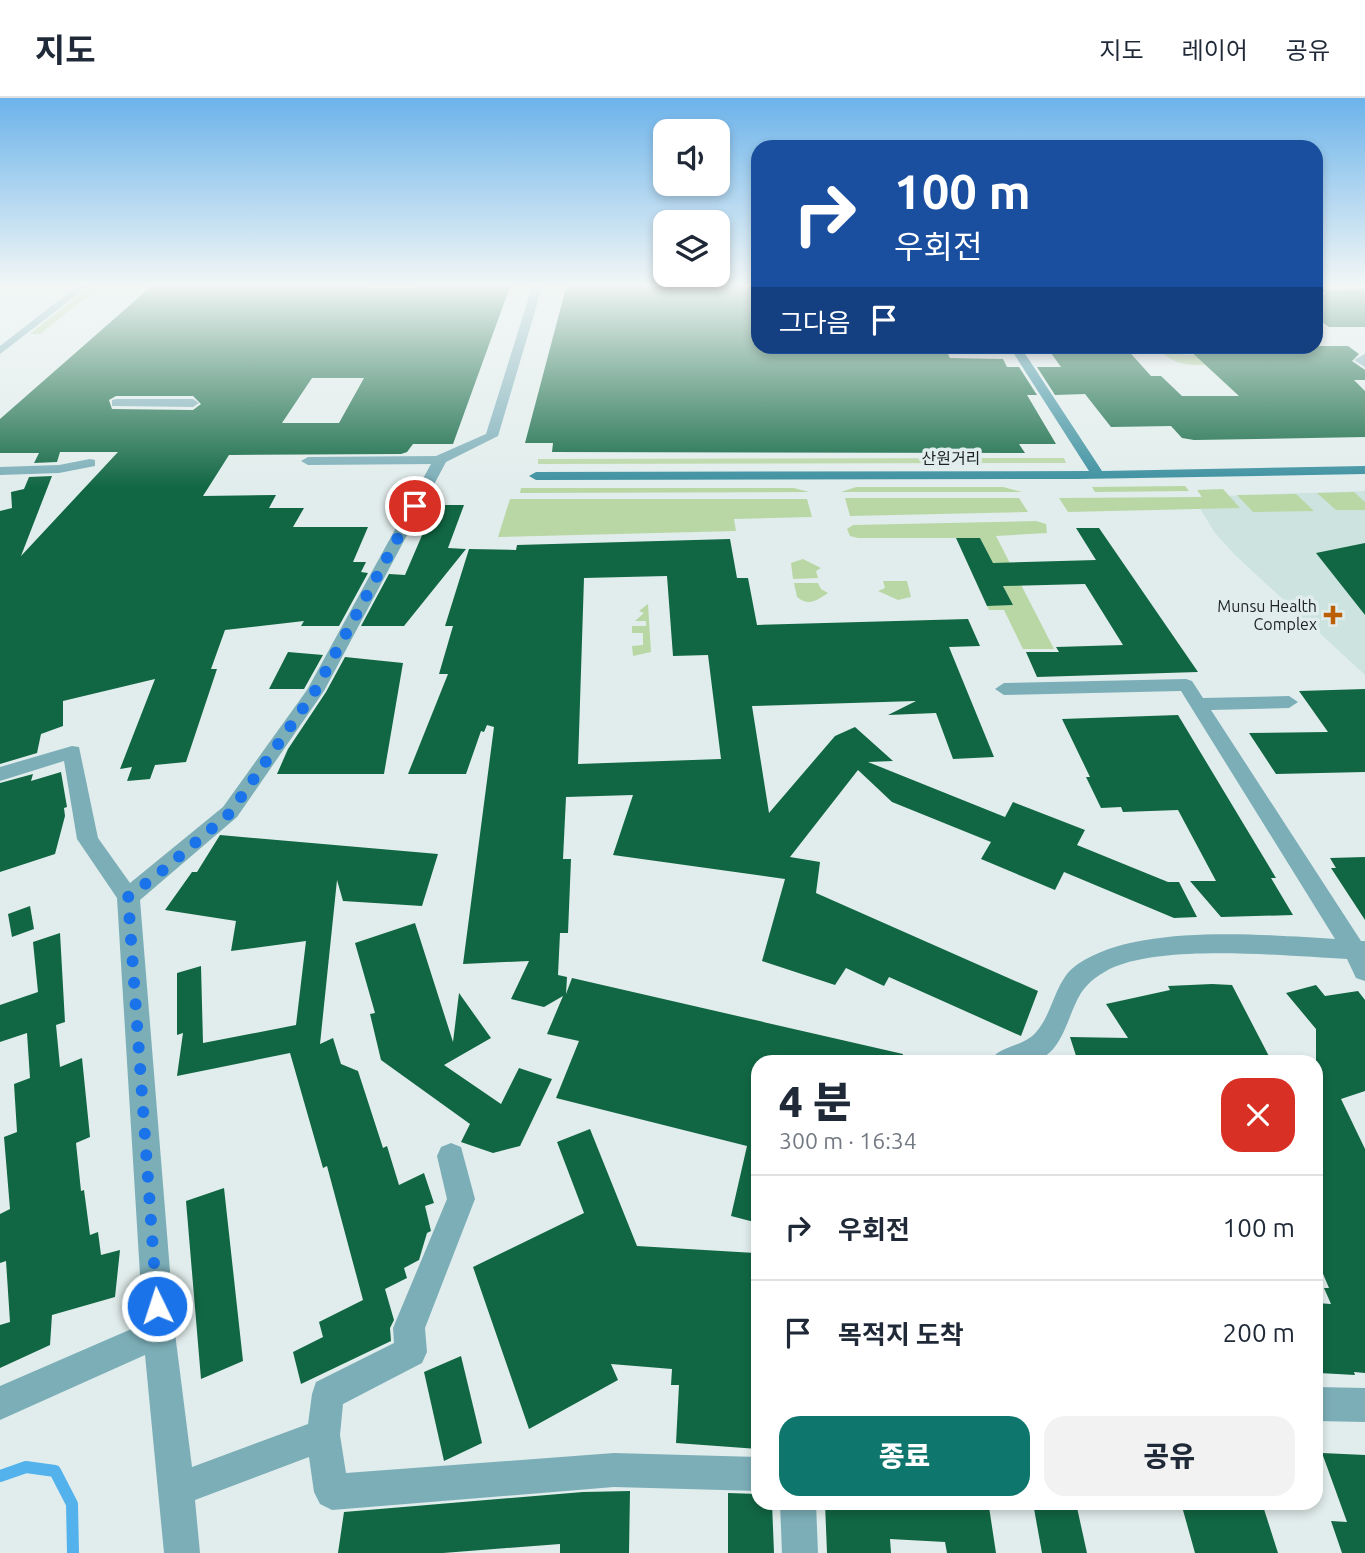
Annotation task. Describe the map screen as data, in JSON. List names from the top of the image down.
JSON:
{
  "streets": {
    "main road": ["산원거리"]
  },
  "places": {
    "health": ["Munsu Health Complex"]
  },
  "page": {
    "header": "지도",
    "nav": ["지도", "레이어", "공유"],
    "turn": ["100 m", "우회전"],
    "then": "그다음",
    "heading": ["4 분", "300 m · 16:34"],
    "list": [
      {
        "name": "우회전",
        "value": "100 m"
      },
      {
        "name": "목적지 도착",
        "value": "200 m"
      }
    ],
    "buttons": ["종료", "공유"]
  }
}
